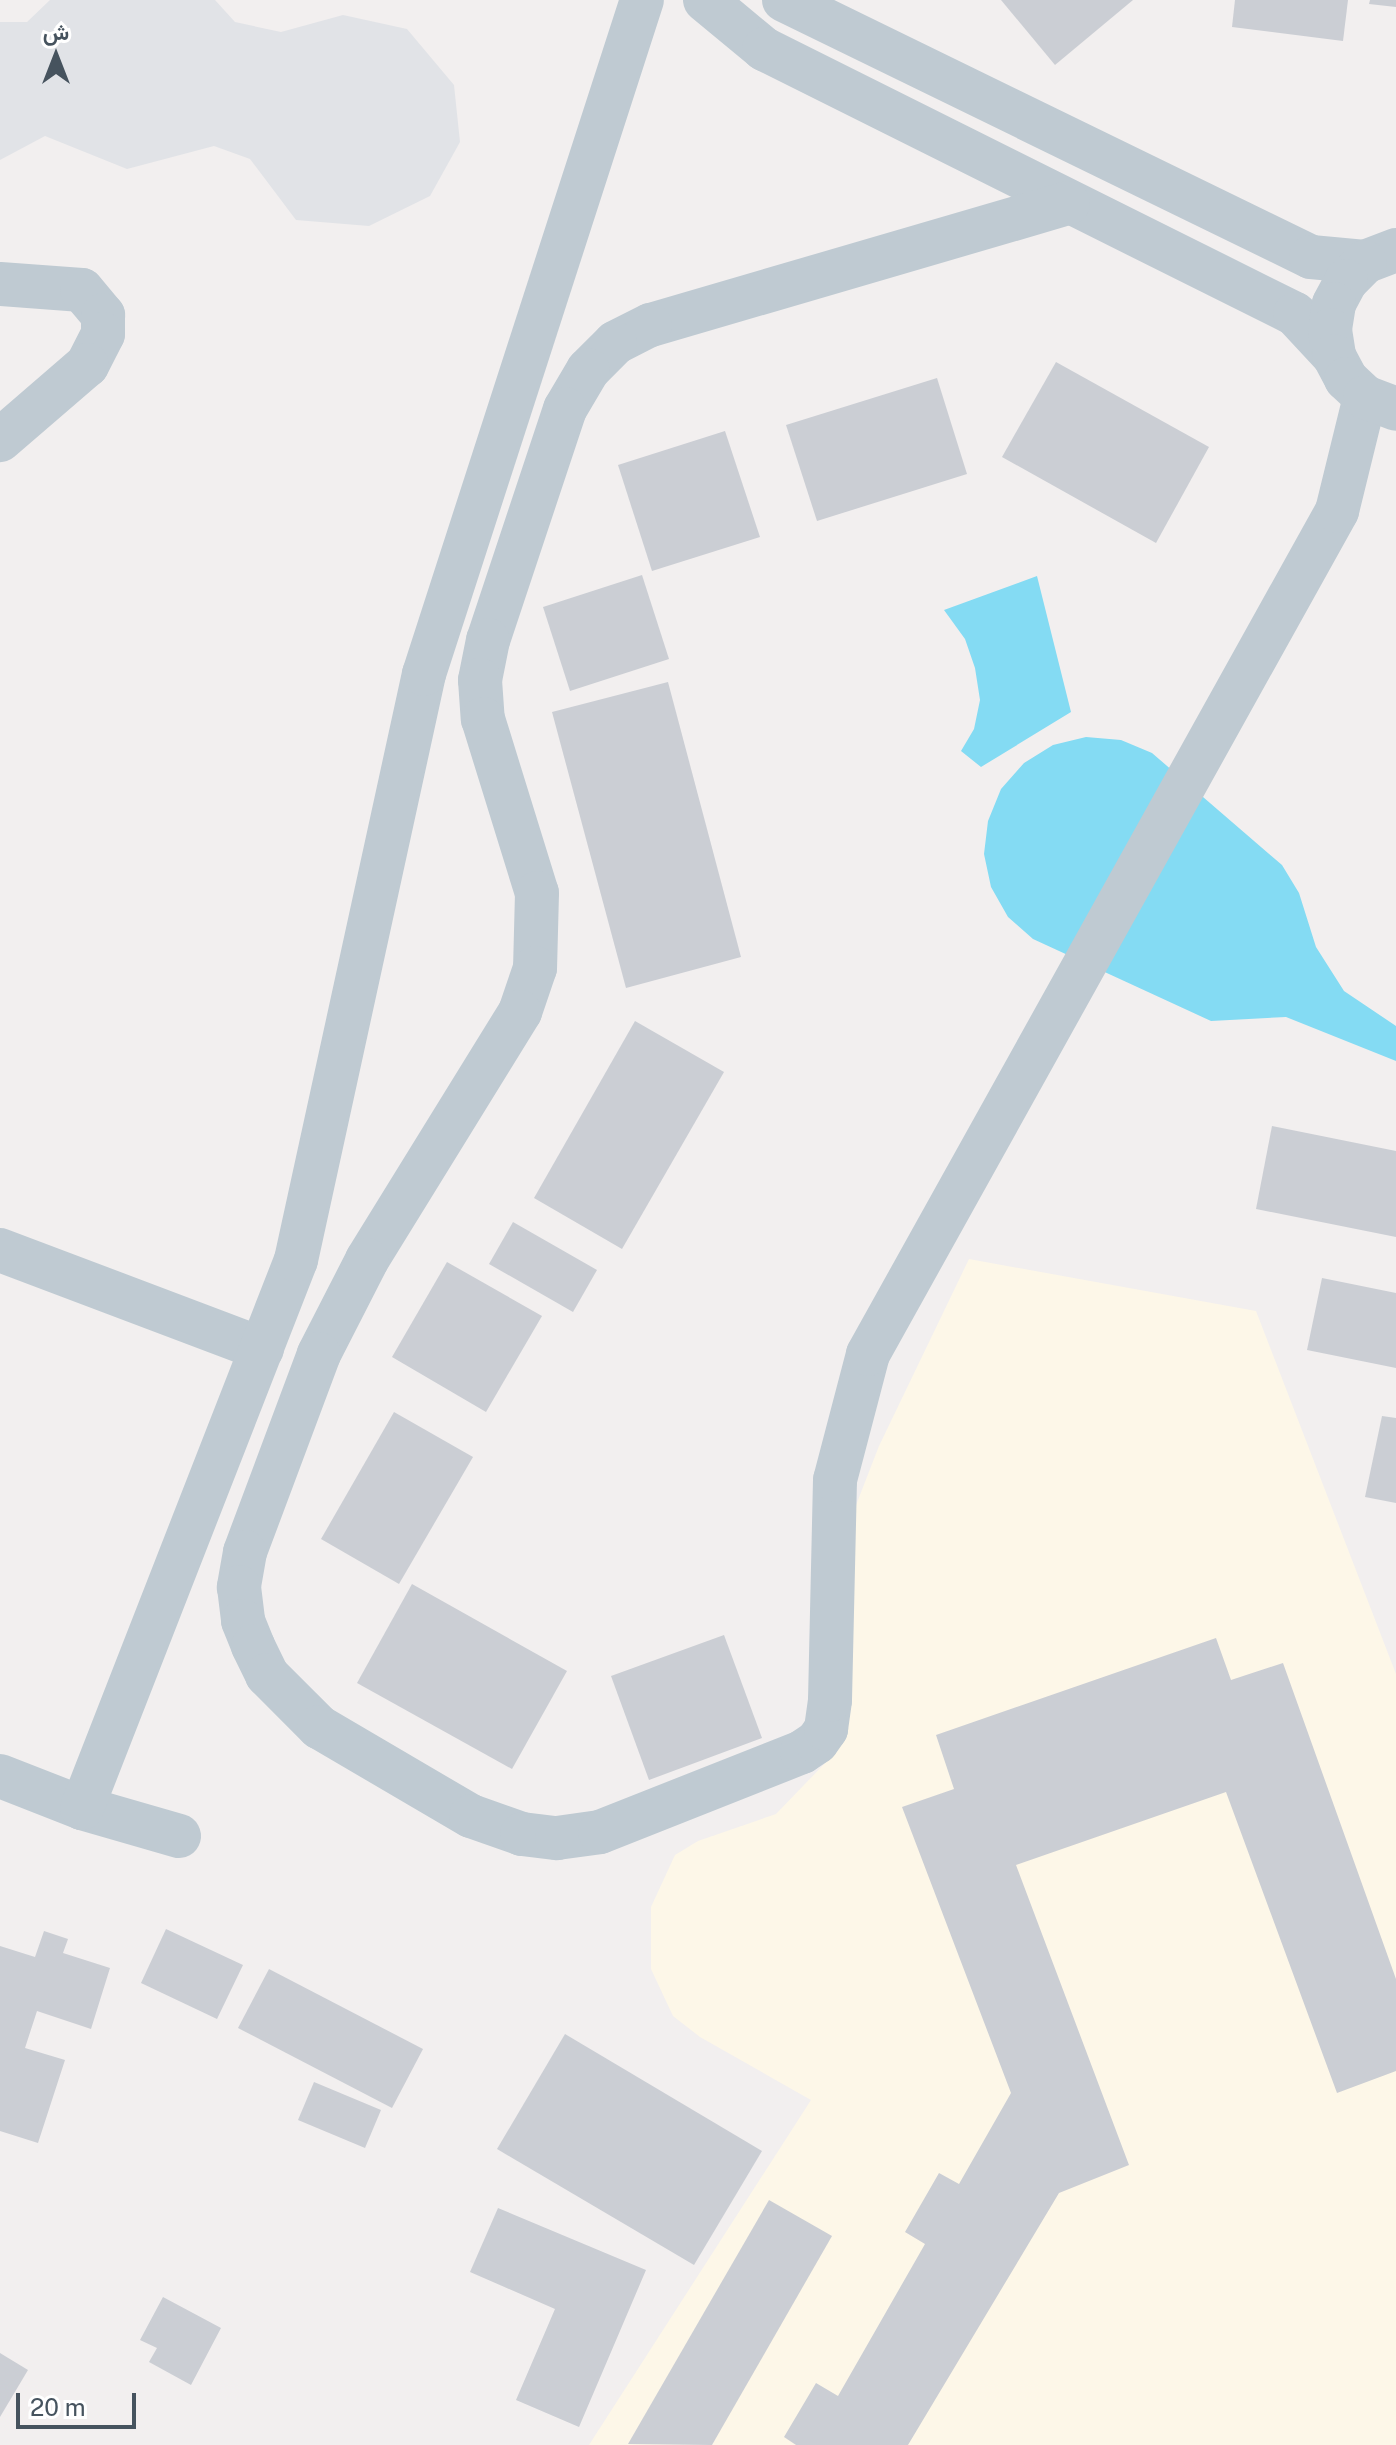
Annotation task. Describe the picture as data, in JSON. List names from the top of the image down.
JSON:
{
  "scale_bar": "20 m",
  "north": "top"
}
